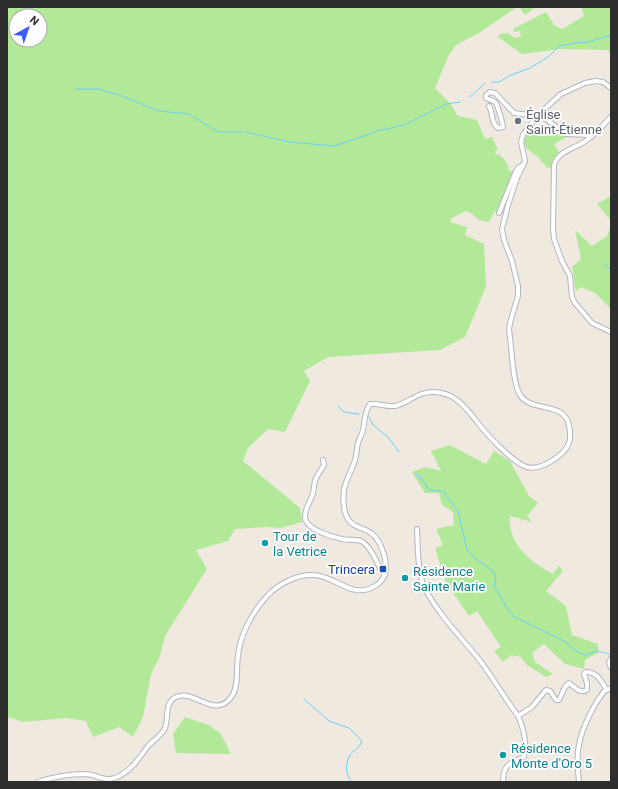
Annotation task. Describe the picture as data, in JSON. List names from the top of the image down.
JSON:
{
  "places": {
    "other": [
      "Église Saint-Étienne",
      "Tour de la Vetrice",
      "Résidence Sainte Marie",
      "Résidence Monte d'Oro 5"
    ],
    "transit": ["Trincera"]
  },
  "north": "top right"
}
